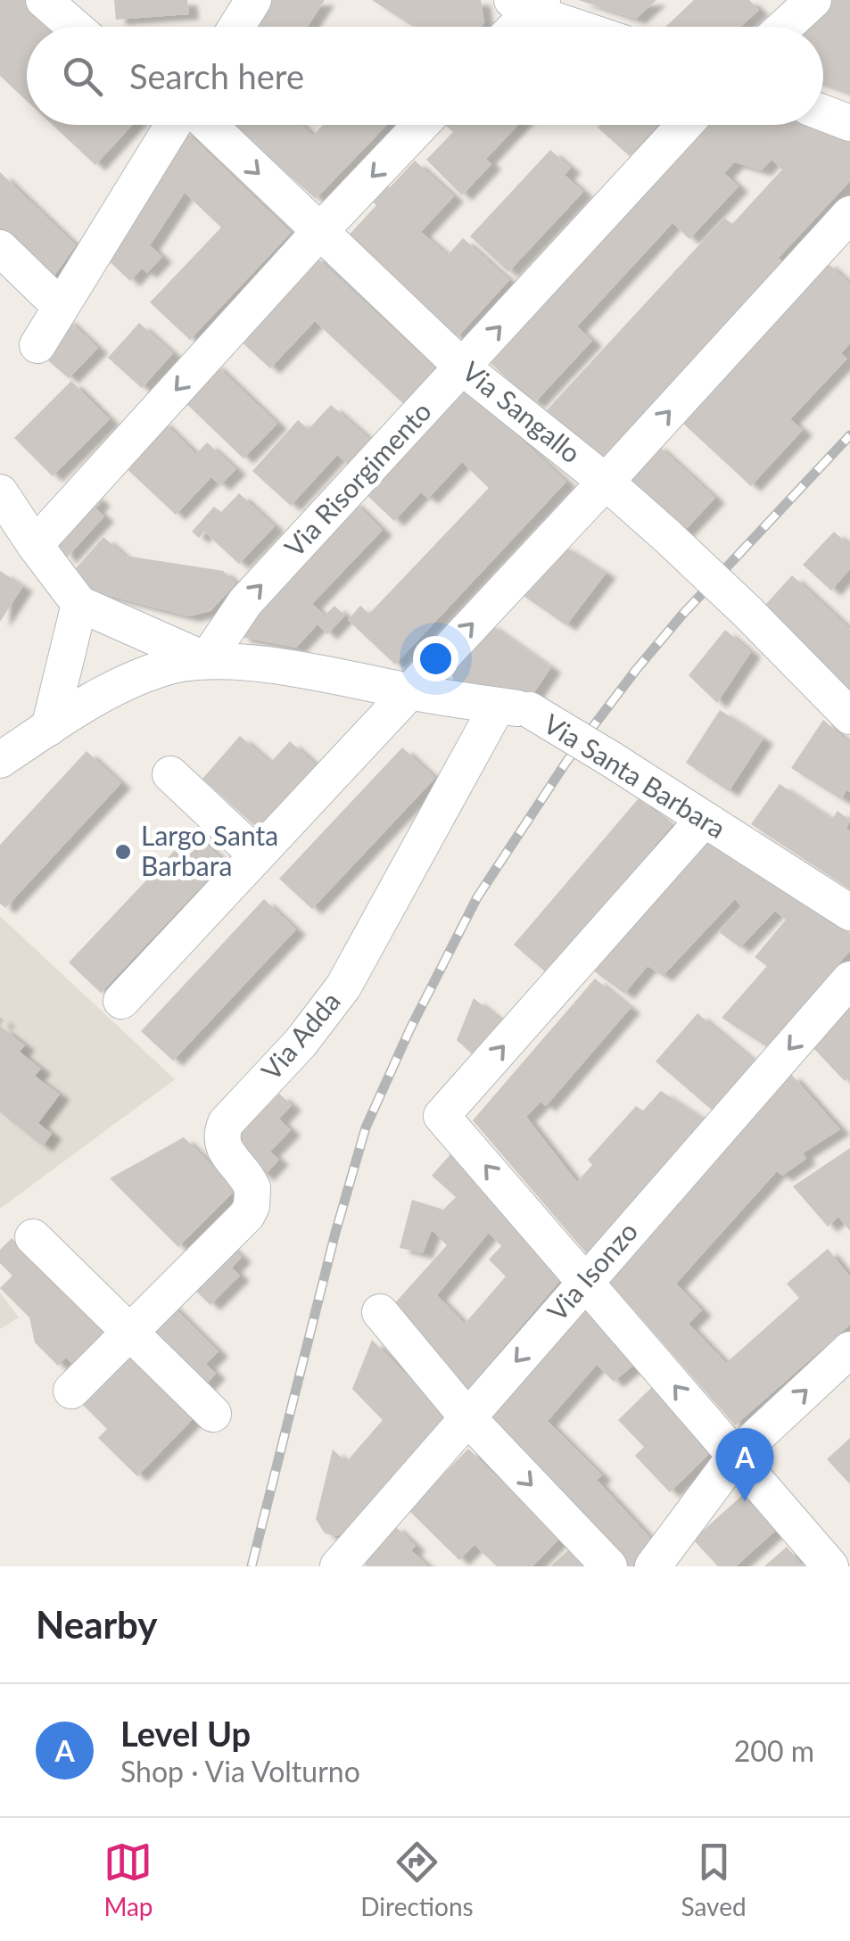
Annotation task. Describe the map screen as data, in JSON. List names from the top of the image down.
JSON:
{
  "streets": {
    "street": [
      "Via Sangallo",
      "Via Risorgimento",
      "Via Santa Barbara",
      "Via Adda",
      "Via Isonzo"
    ]
  },
  "crossings": [
    ["Via Sangallo", "Via Risorgimento"],
    ["Via Risorgimento", "Via Santa Barbara"],
    ["Via Santa Barbara", "Via Adda"]
  ],
  "places": ["Largo Santa Barbara"],
  "page": {
    "search": "Search here",
    "pins": "A",
    "heading": "Nearby",
    "list": [
      {
        "mark": "A",
        "name": "Level Up",
        "note": "Shop · Via Volturno",
        "value": "200 m"
      }
    ],
    "nav": ["Map", "Directions", "Saved"]
  }
}
